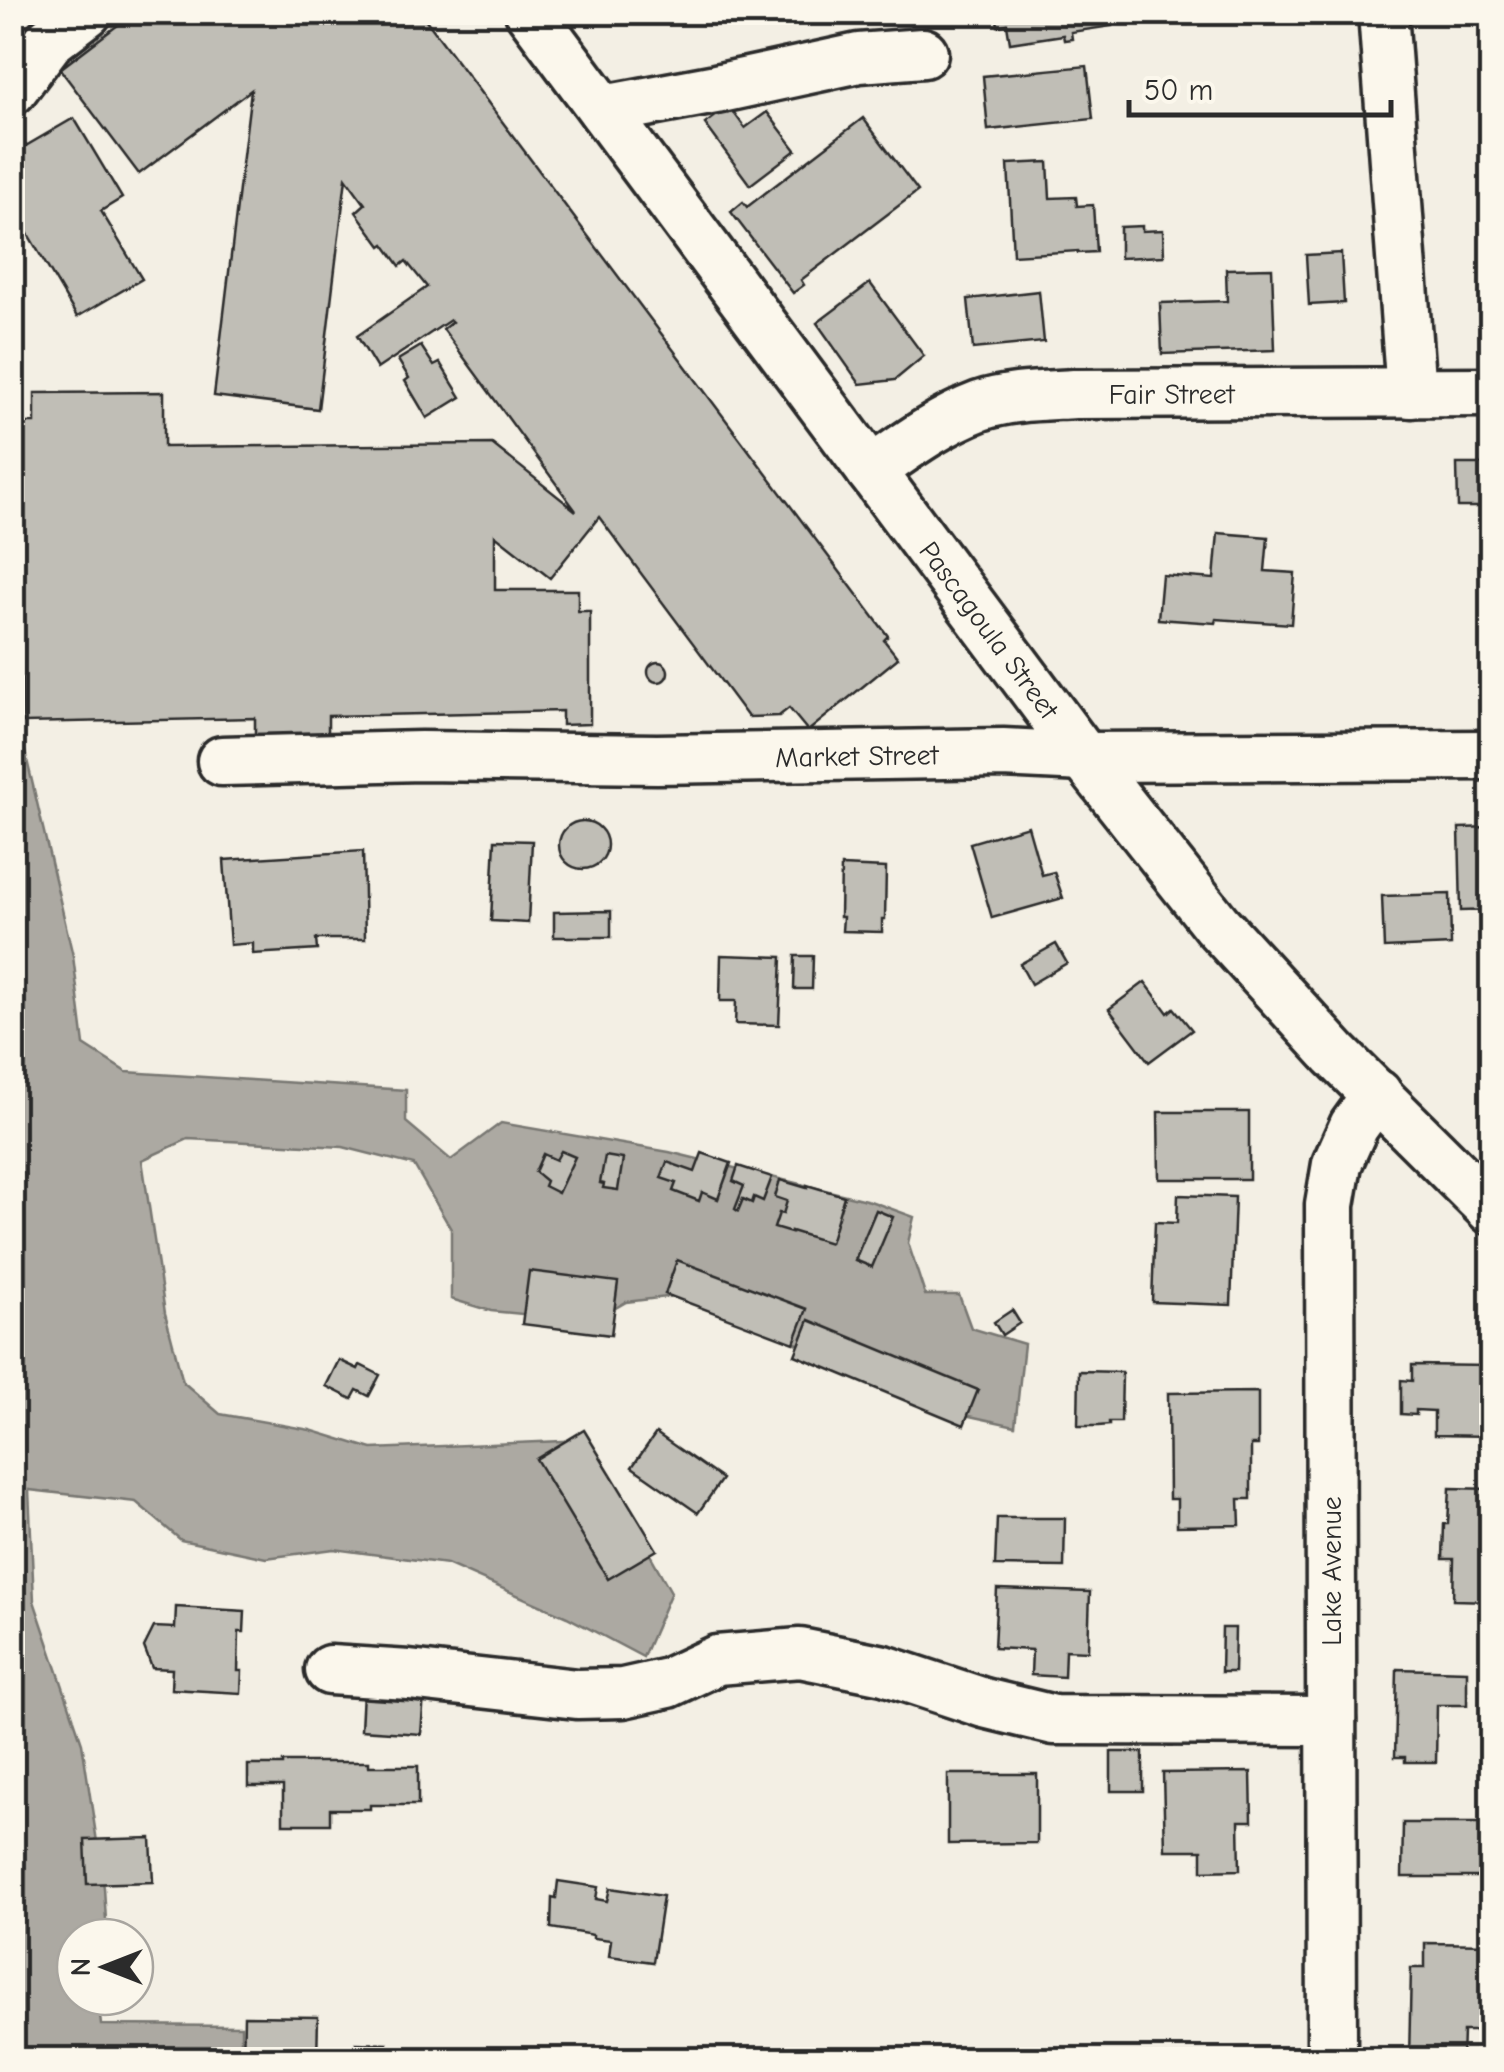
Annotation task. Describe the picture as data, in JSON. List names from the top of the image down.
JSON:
{
  "streets": {
    "street": [
      "Fair Street",
      "Pascagoula Street",
      "Market Street",
      "Lake Avenue"
    ]
  },
  "crossings": [
    ["Fair Street", "Pascagoula Street"],
    ["Pascagoula Street", "Market Street"],
    ["Pascagoula Street", "Lake Avenue"]
  ],
  "scale_bar": "50 m",
  "north": "left"
}
